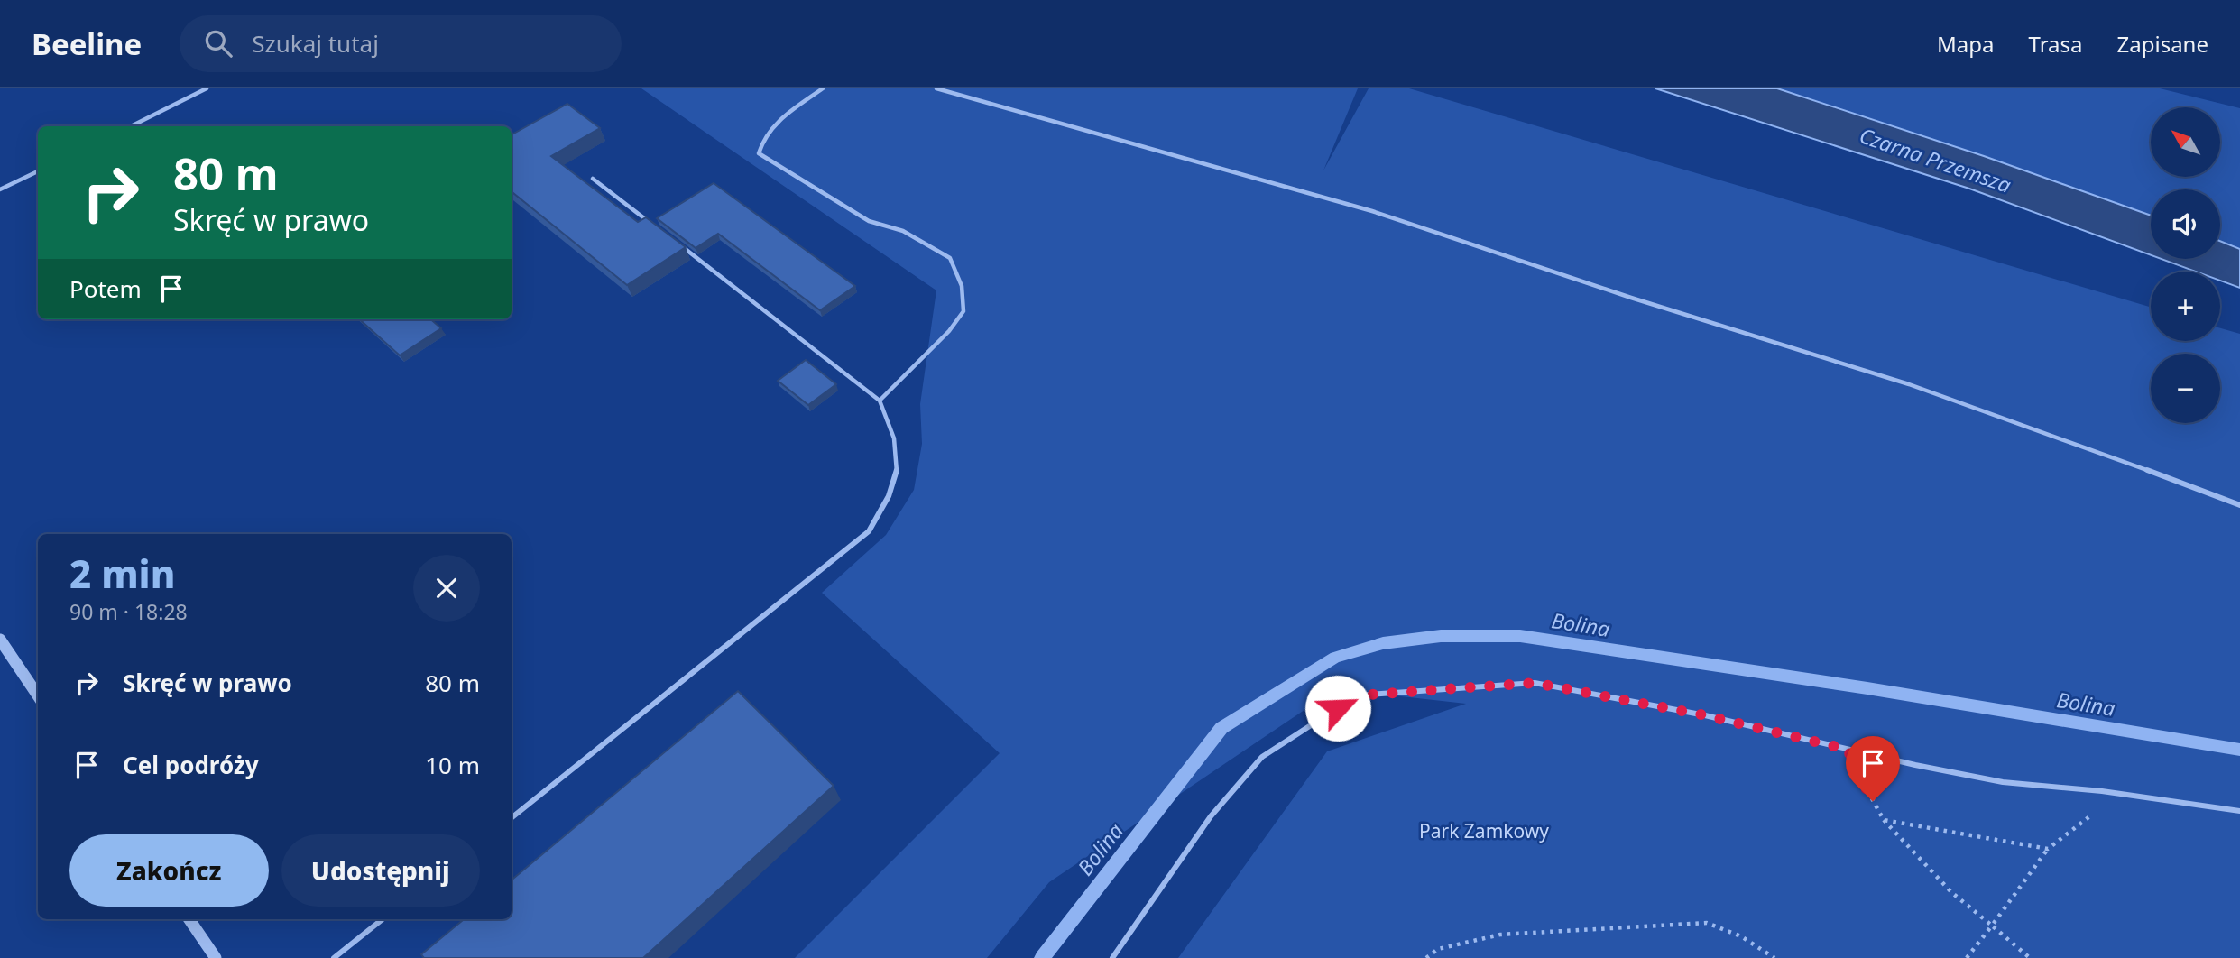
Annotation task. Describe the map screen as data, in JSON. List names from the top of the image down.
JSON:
{
  "water": ["Czarna Przemsza", "Bolina"],
  "parks": ["Park Zamkowy"],
  "north": "top left",
  "page": {
    "header": "Beeline",
    "search": "Szukaj tutaj",
    "nav": ["Mapa", "Trasa", "Zapisane"],
    "map_buttons": ["+", "−"],
    "turn": ["80 m", "Skręć w prawo"],
    "then": "Potem",
    "heading": ["2 min", "90 m · 18:28"],
    "list": [
      {
        "name": "Skręć w prawo",
        "value": "80 m"
      },
      {
        "name": "Cel podróży",
        "value": "10 m"
      }
    ],
    "buttons": ["Zakończ", "Udostępnij"]
  }
}
